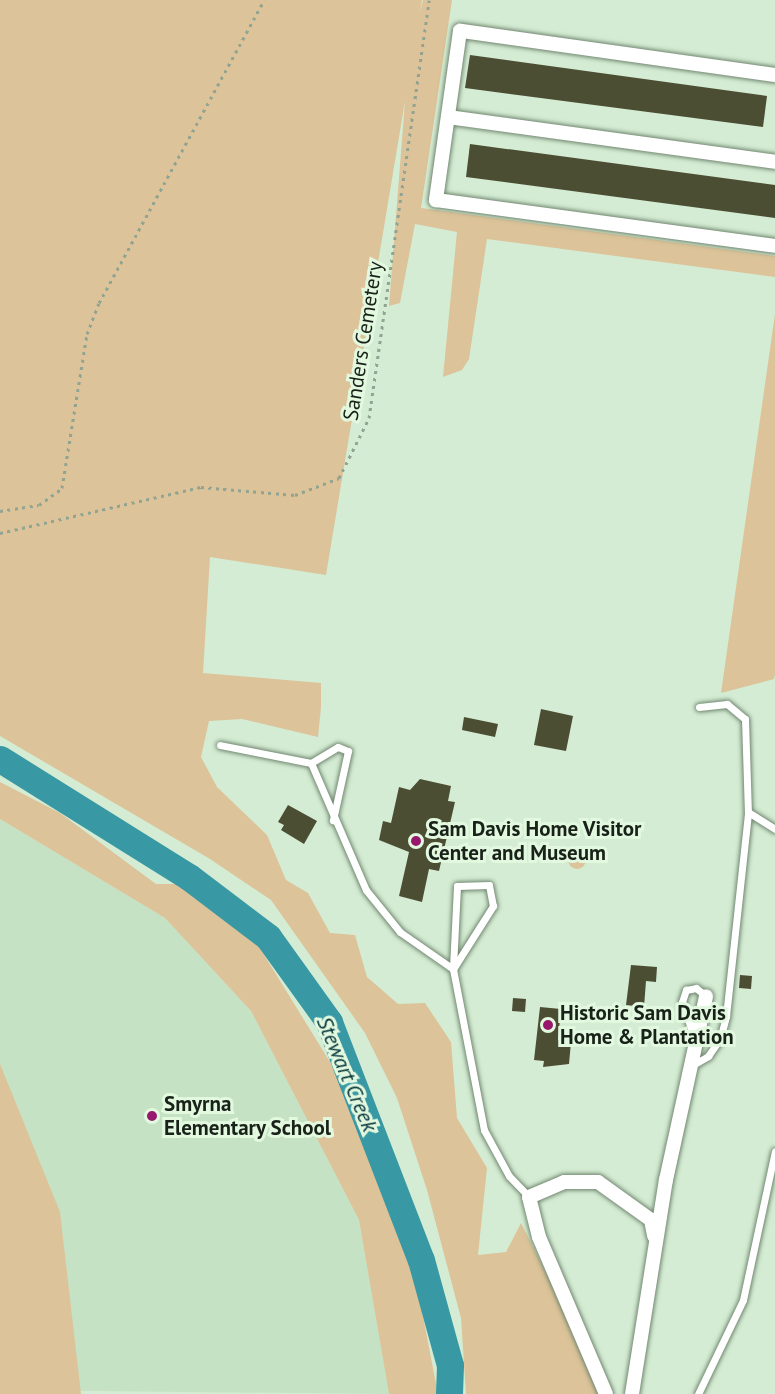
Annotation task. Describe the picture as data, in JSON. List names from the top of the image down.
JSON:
{
  "streets": {
    "path": ["Sanders Cemetery"]
  },
  "water": ["Stewart Creek"],
  "places": ["Sam Davis Home Visitor Center and Museum", "Historic Sam Davis Home & Plantation", "Smyrna Elementary School"]
}
